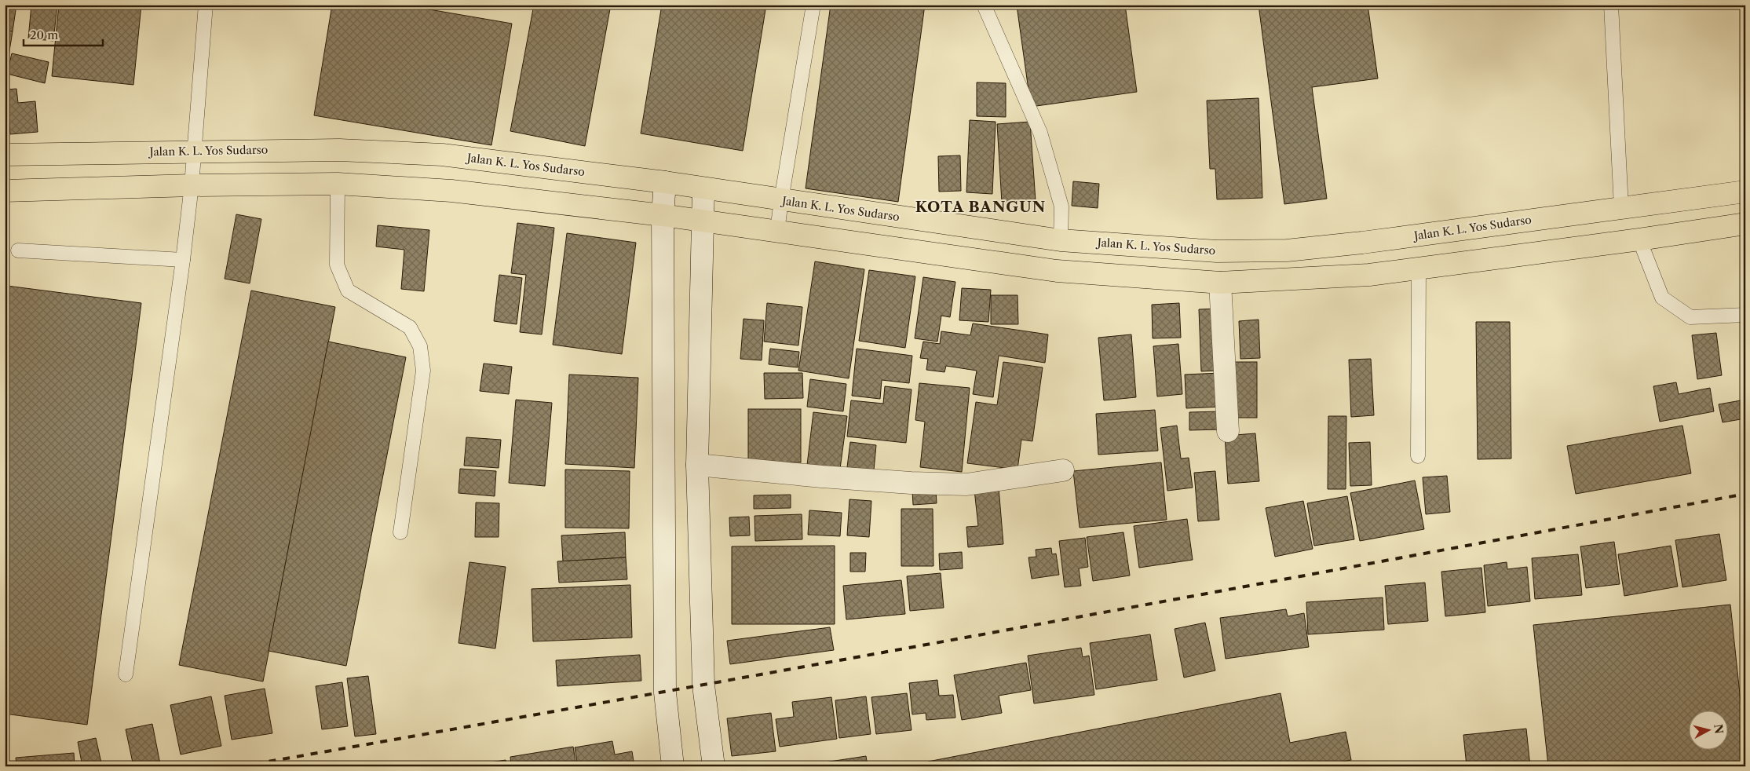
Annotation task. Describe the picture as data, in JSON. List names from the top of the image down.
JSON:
{
  "streets": {
    "highway": ["Jalan K. L. Yos Sudarso"]
  },
  "districts": ["KOTA BANGUN"],
  "scale_bar": "20 m",
  "north": "right"
}
